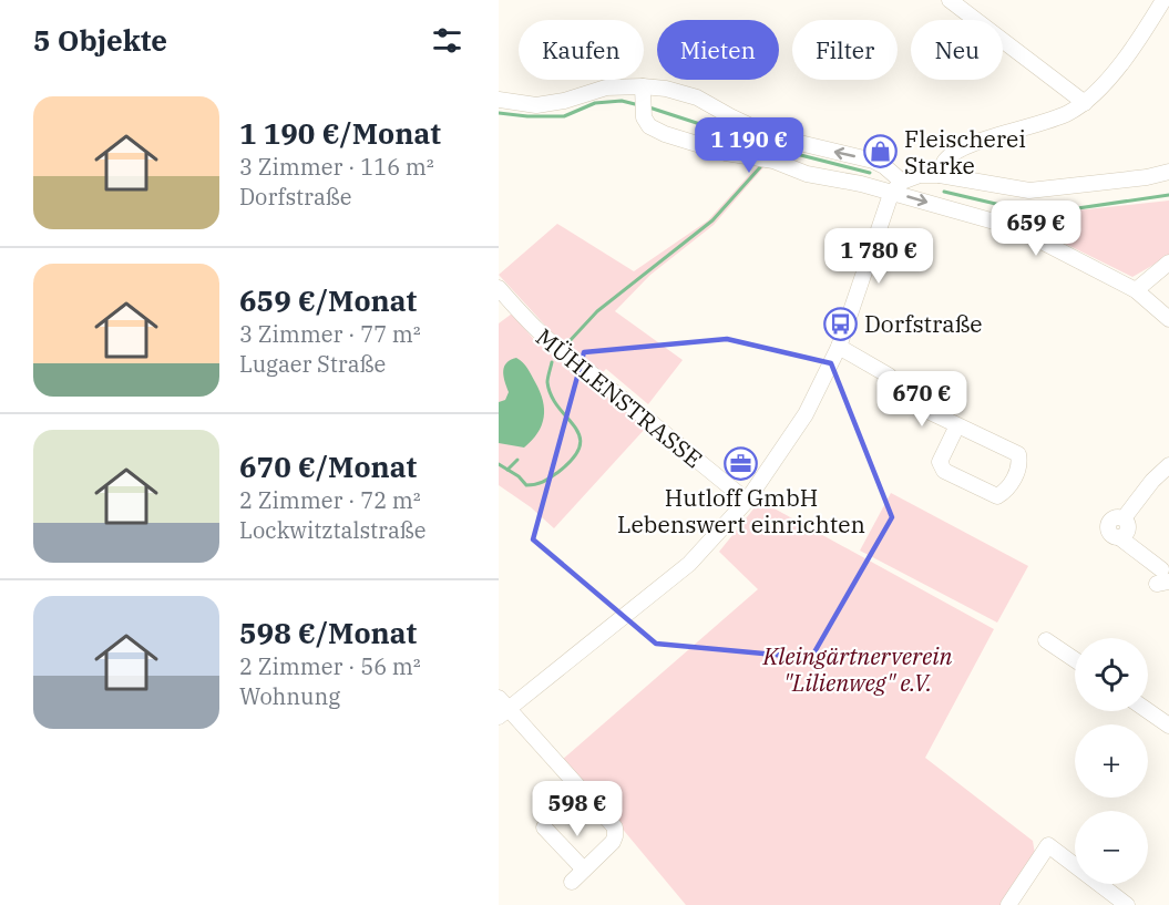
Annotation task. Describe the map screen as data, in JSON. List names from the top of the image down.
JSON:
{
  "streets": {
    "street": ["MÜHLENSTRASSE"]
  },
  "parks": ["Kleingärtnerverein \"Lilienweg\" e.V."],
  "places": {
    "shop": ["Fleischerei Starke"],
    "bus stop": ["Dorfstraße"],
    "office": ["Hutloff GmbH Lebenswert einrichten"]
  },
  "page": {
    "heading": "5 Objekte",
    "chip": [
      "Kaufen",
      "Mieten",
      "Filter",
      "Neu"
    ],
    "list": [
      {
        "name": "1 190 €/Monat",
        "note": "3 Zimmer · 116 m² · Dorfstraße"
      },
      {
        "name": "659 €/Monat",
        "note": "3 Zimmer · 77 m² · Lugaer Straße"
      },
      {
        "name": "670 €/Monat",
        "note": "2 Zimmer · 72 m² · Lockwitztalstraße"
      },
      {
        "name": "598 €/Monat",
        "note": "2 Zimmer · 56 m² · Wohnung"
      }
    ],
    "price": [
      "1 190 €",
      "659 €",
      "1 780 €",
      "670 €",
      "598 €"
    ],
    "map_buttons": ["+", "−"]
  }
}
